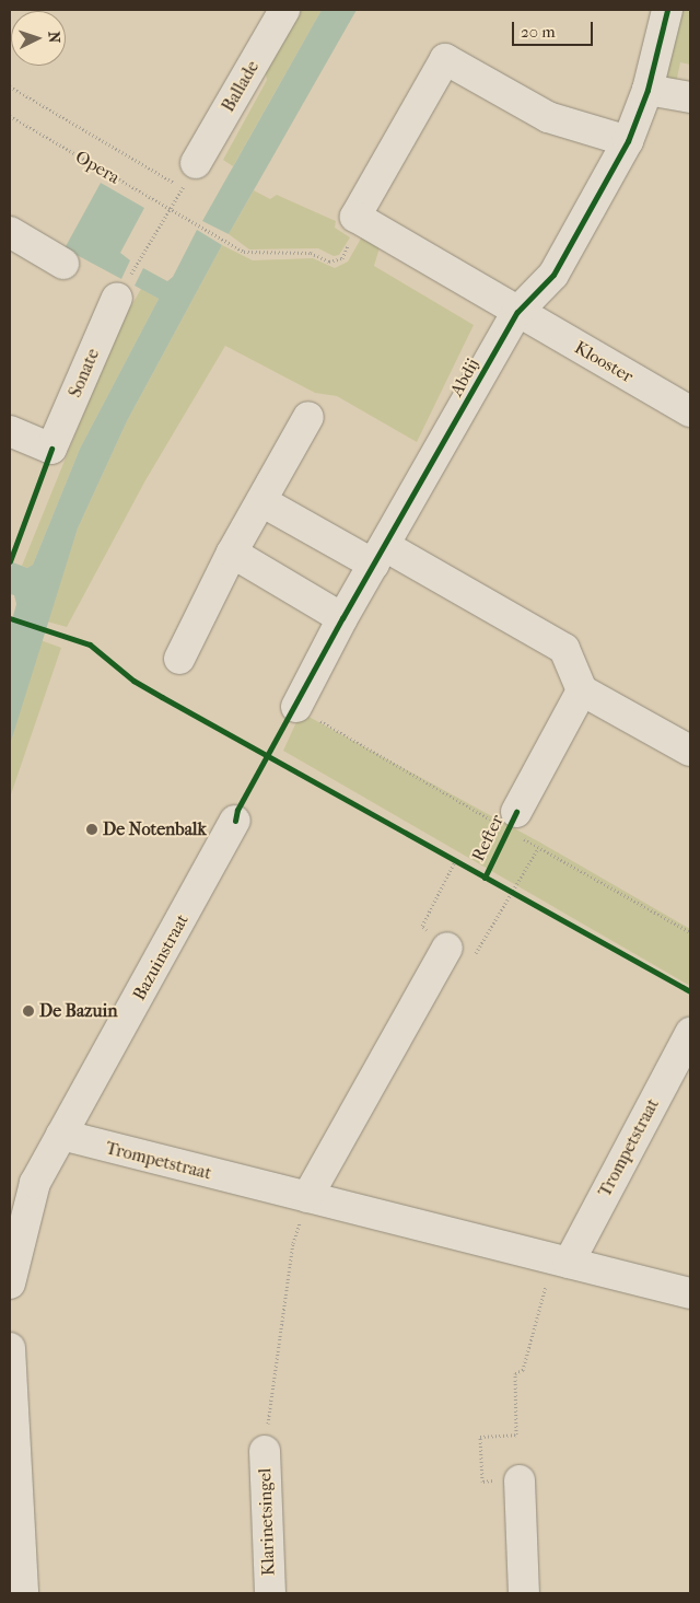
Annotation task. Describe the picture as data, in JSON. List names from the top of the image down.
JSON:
{
  "streets": {
    "street": [
      "Ballade",
      "Klooster",
      "Sonate",
      "Abdij",
      "Refter",
      "Bazuinstraat",
      "Trompetstraat",
      "Klarinetsingel"
    ],
    "path": ["Opera"]
  },
  "crossings": [
    ["Ballade", "Opera"],
    ["Klooster", "Abdij"],
    ["Bazuinstraat", "Trompetstraat"]
  ],
  "places": ["De Notenbalk", "De Bazuin"],
  "scale_bar": "20 m",
  "north": "right"
}
